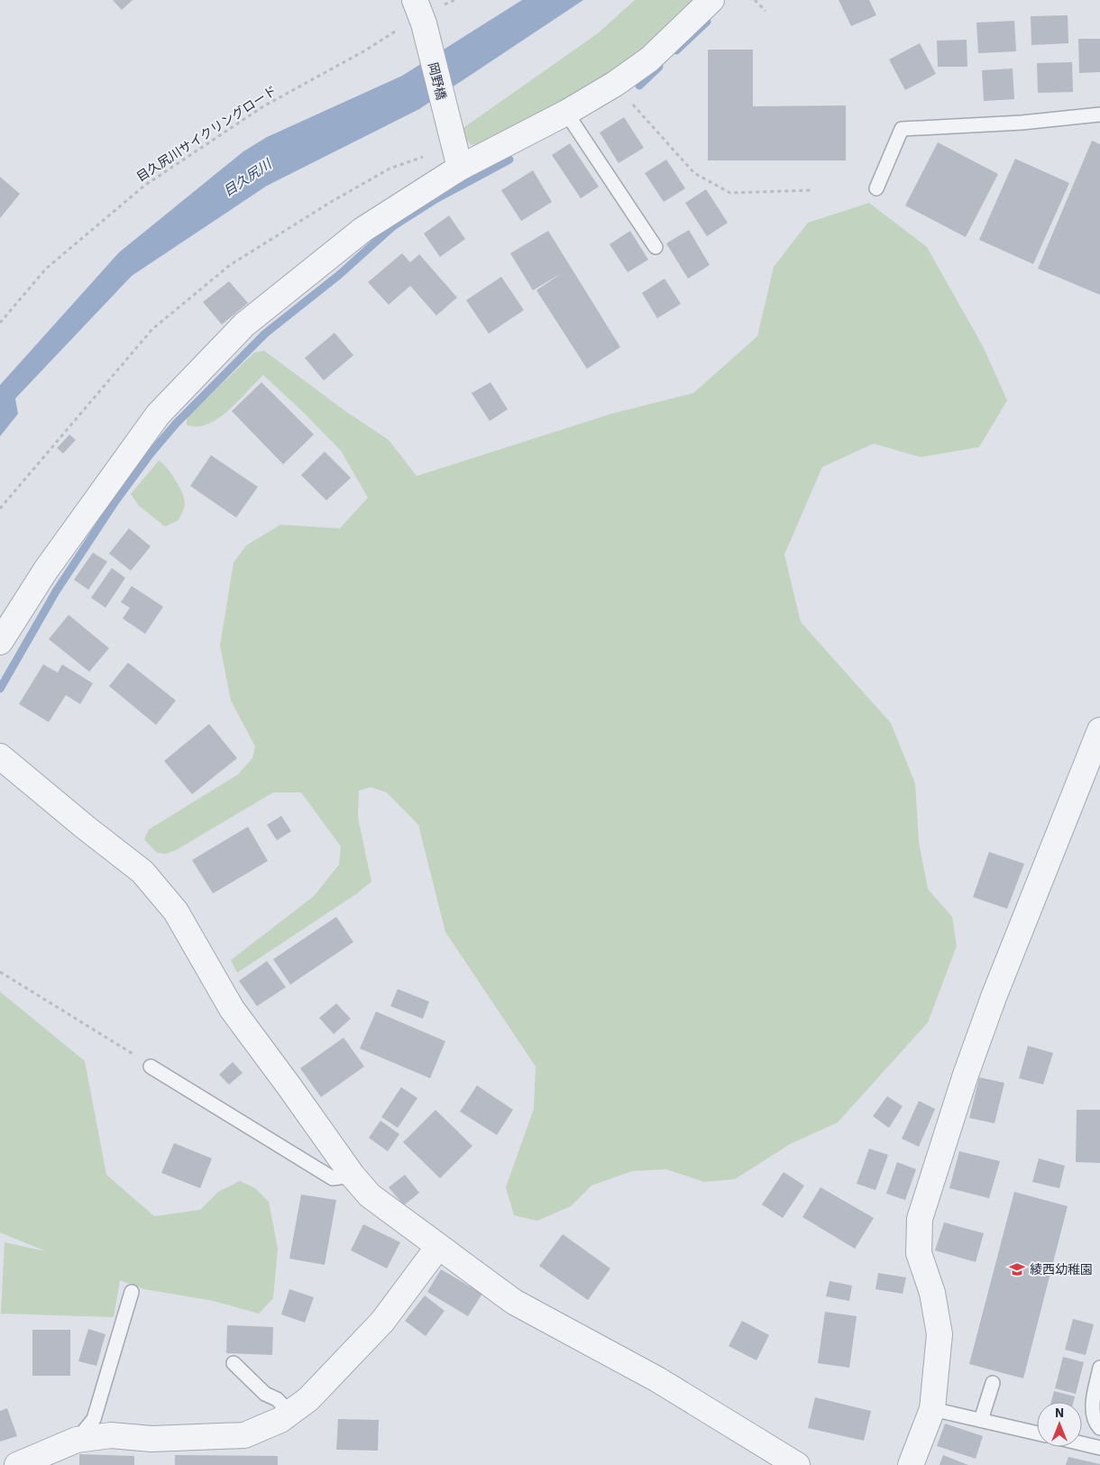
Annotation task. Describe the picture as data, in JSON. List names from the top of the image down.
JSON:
{
  "streets": {
    "street": ["岡野橋"],
    "path": ["目久尻川サイクリングロード"]
  },
  "crossings": [
    ["岡野橋", "目久尻川サイクリングロード"]
  ],
  "water": ["目久尻川"],
  "places": {
    "school or university": ["綾西幼稚園"]
  },
  "north": "top"
}
